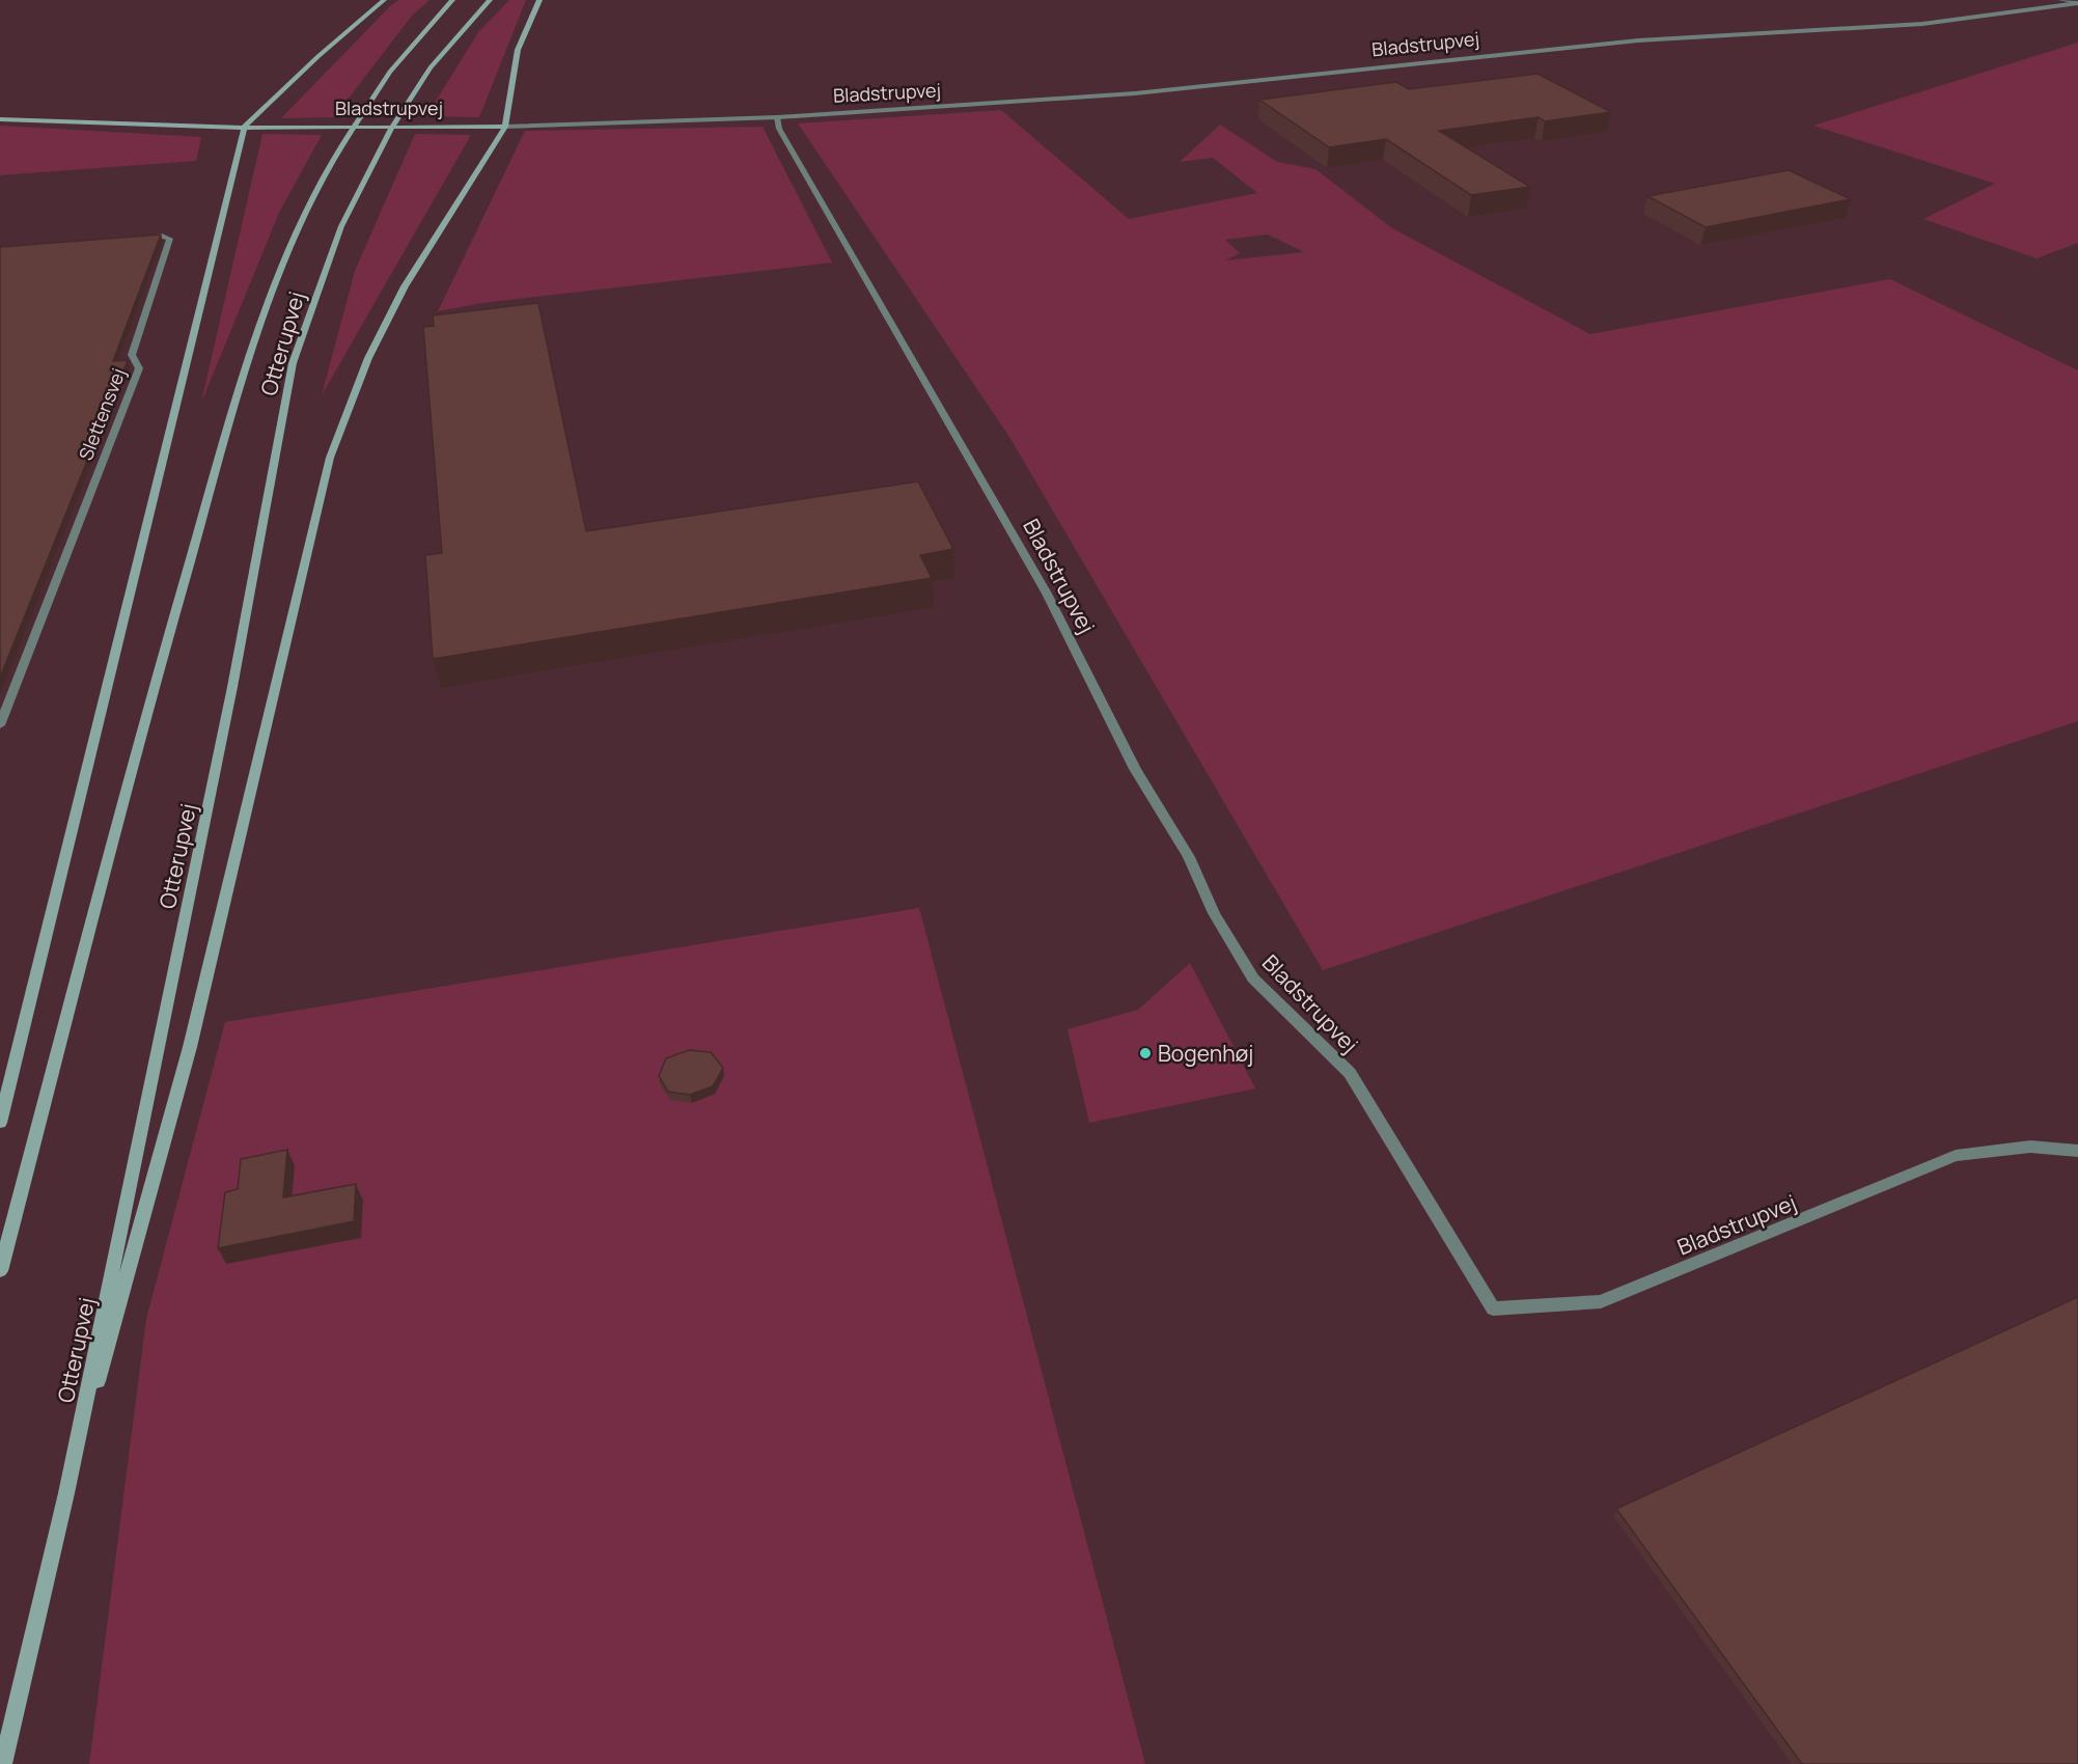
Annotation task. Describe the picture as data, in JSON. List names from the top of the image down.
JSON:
{
  "streets": {
    "main road": ["Bladstrupvej", "Otterupvej"],
    "street": ["Slettensvej"]
  },
  "places": ["Bogenhøj"]
}
